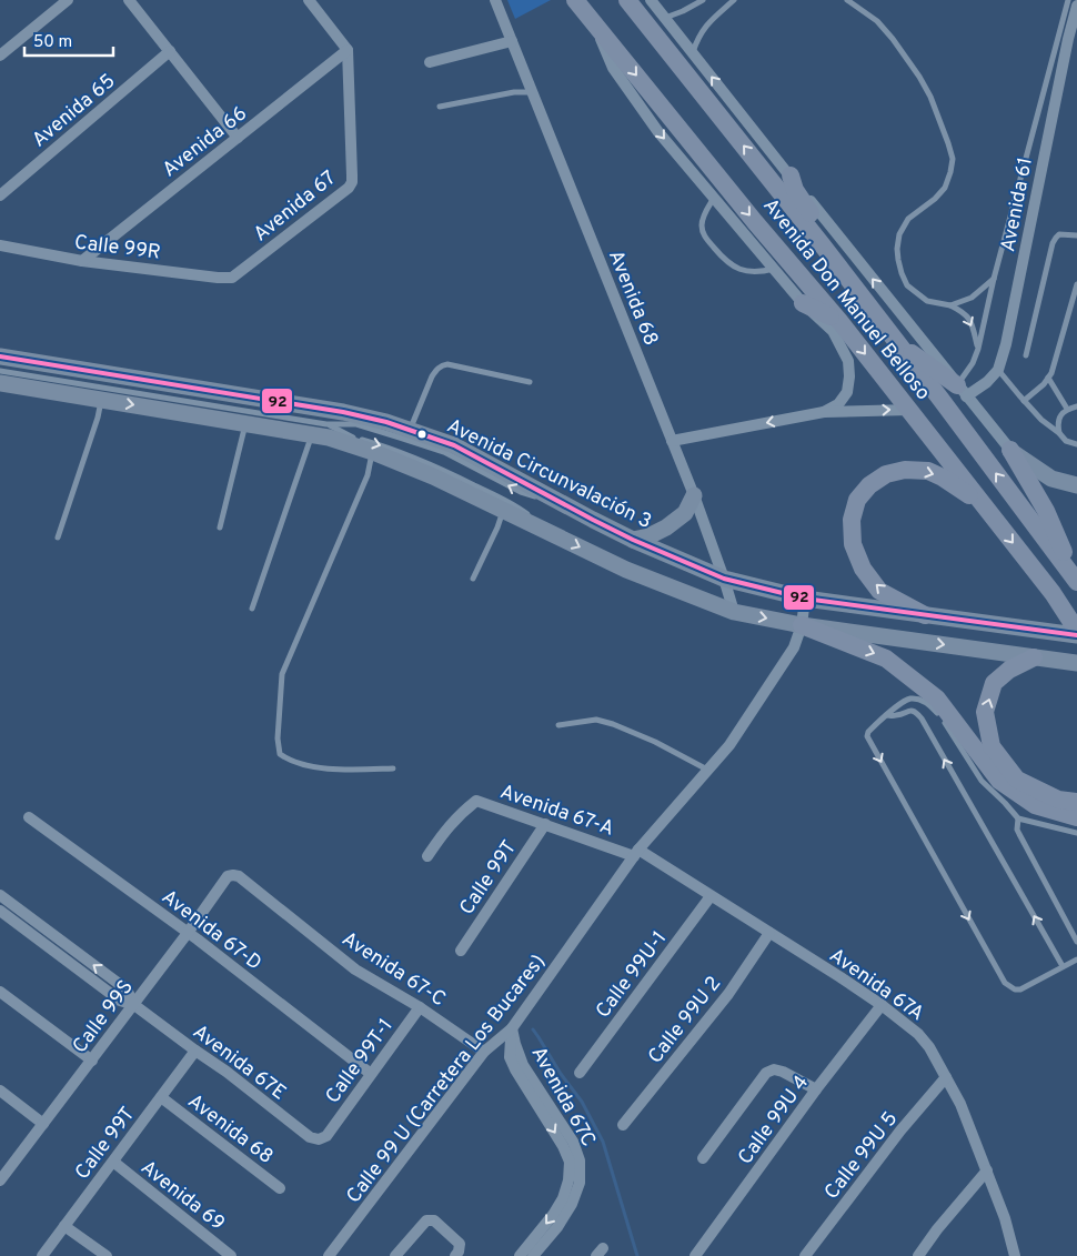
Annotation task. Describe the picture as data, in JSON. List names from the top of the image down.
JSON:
{
  "streets": {
    "main road": ["Avenida Don Manuel Belloso", "Avenida Circunvalación 3"],
    "street": [
      "Avenida 65",
      "Avenida 66",
      "Avenida 61",
      "Avenida 67",
      "Calle 99R",
      "Avenida 68",
      "Avenida 67-A",
      "Calle 99T",
      "Avenida 67-D",
      "Avenida 67-C",
      "Calle 99U-1",
      "Avenida 67A",
      "Calle 99S",
      "Calle 99U 2",
      "Calle 99T-1",
      "Avenida 67E",
      "Calle 99 U (Carretera Los Bucares)",
      "Avenida 67C",
      "Calle 99U 4",
      "Calle 99U 5",
      "Avenida 69"
    ]
  },
  "crossings": [
    ["Avenida 66", "Avenida 67"],
    ["Avenida 66", "Calle 99R"],
    ["Avenida 61", "Avenida Don Manuel Belloso"],
    ["Avenida 67", "Calle 99R"],
    ["Avenida 68", "Avenida Circunvalación 3"],
    ["Avenida 68", "Calle 99T"],
    ["Avenida Circunvalación 3", "Calle 99 U (Carretera Los Bucares)"],
    ["Avenida 67-A", "Calle 99T"],
    ["Avenida 67-A", "Avenida 67A"],
    ["Avenida 67-A", "Calle 99 U (Carretera Los Bucares)"],
    ["Calle 99T", "Avenida 67E"],
    ["Calle 99T", "Avenida 69"],
    ["Avenida 67-D", "Calle 99S"],
    ["Avenida 67-D", "Calle 99T-1"],
    ["Avenida 67-C", "Calle 99S"],
    ["Avenida 67-C", "Calle 99T-1"],
    ["Avenida 67-C", "Calle 99 U (Carretera Los Bucares)"],
    ["Calle 99U-1", "Avenida 67A"],
    ["Avenida 67A", "Calle 99U 2"],
    ["Avenida 67A", "Calle 99 U (Carretera Los Bucares)"],
    ["Avenida 67A", "Calle 99U 4"],
    ["Avenida 67A", "Calle 99U 5"],
    ["Calle 99S", "Avenida 67E"],
    ["Calle 99T-1", "Avenida 67E"],
    ["Calle 99 U (Carretera Los Bucares)", "Avenida 67C"]
  ],
  "lines": ["transit line 92"],
  "scale_bar": "50 m"
}
